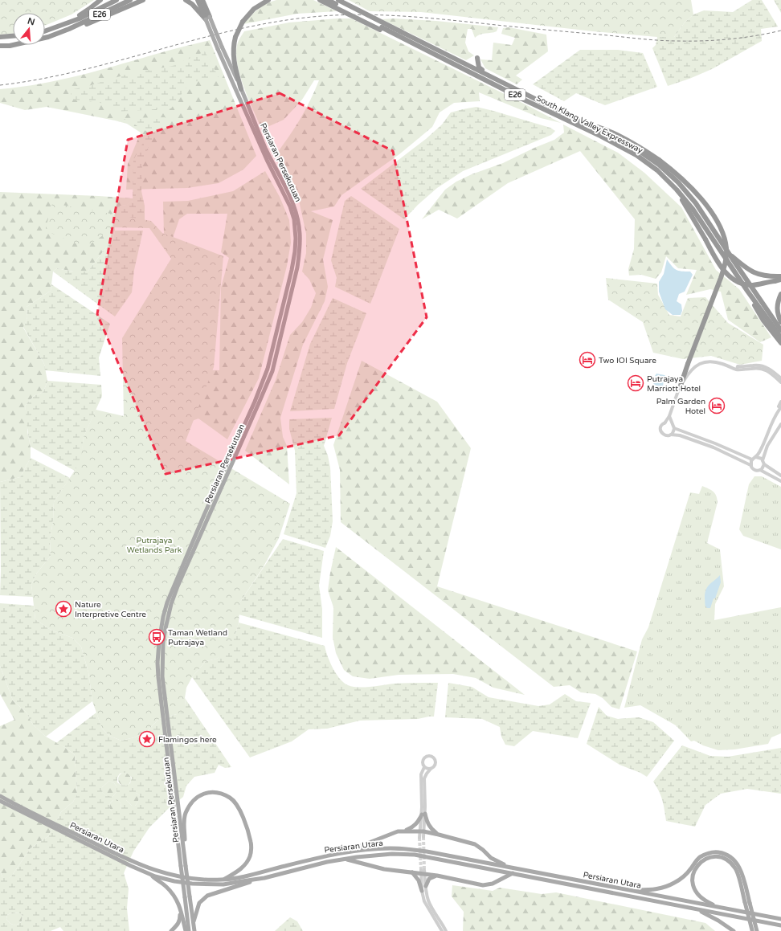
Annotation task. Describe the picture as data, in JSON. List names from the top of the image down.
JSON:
{
  "streets": {
    "highway": ["E26", "South Klang Valley Expressway"],
    "main road": ["Persiaran Persekutuan", "Persiaran Utara"]
  },
  "parks": ["Putrajaya Wetlands Park"],
  "places": {
    "hotel": ["Two IOI Square", "Putrajaya Marriott Hotel", "Palm Garden Hotel"],
    "place": ["Nature Interpretive Centre", "Flamingos here"],
    "bus stop": ["Taman Wetland Putrajaya"]
  },
  "north": "top"
}
